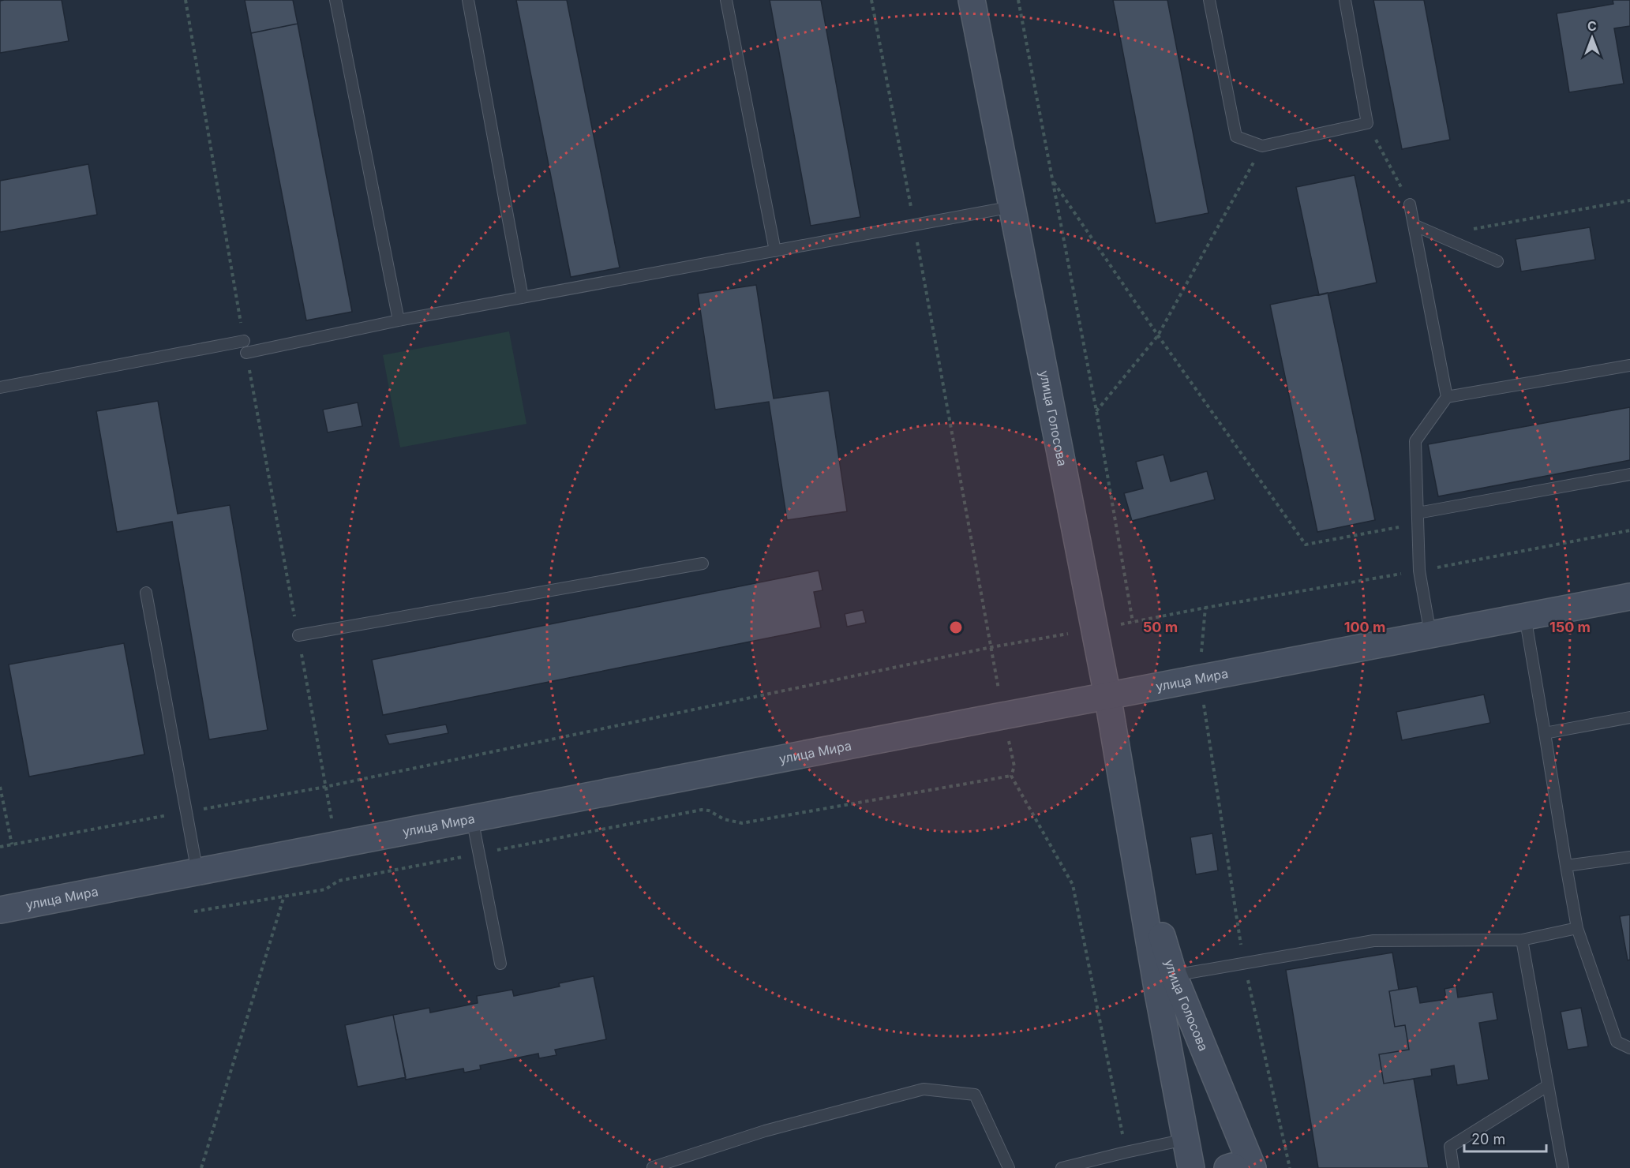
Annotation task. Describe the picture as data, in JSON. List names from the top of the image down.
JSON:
{
  "streets": {
    "main road": ["улица Голосова", "улица Мира"]
  },
  "crossings": [
    ["улица Голосова", "улица Мира"]
  ],
  "scale_bar": "20 m",
  "north": "top",
  "rings": ["50 m", "100 m", "150 m"]
}
